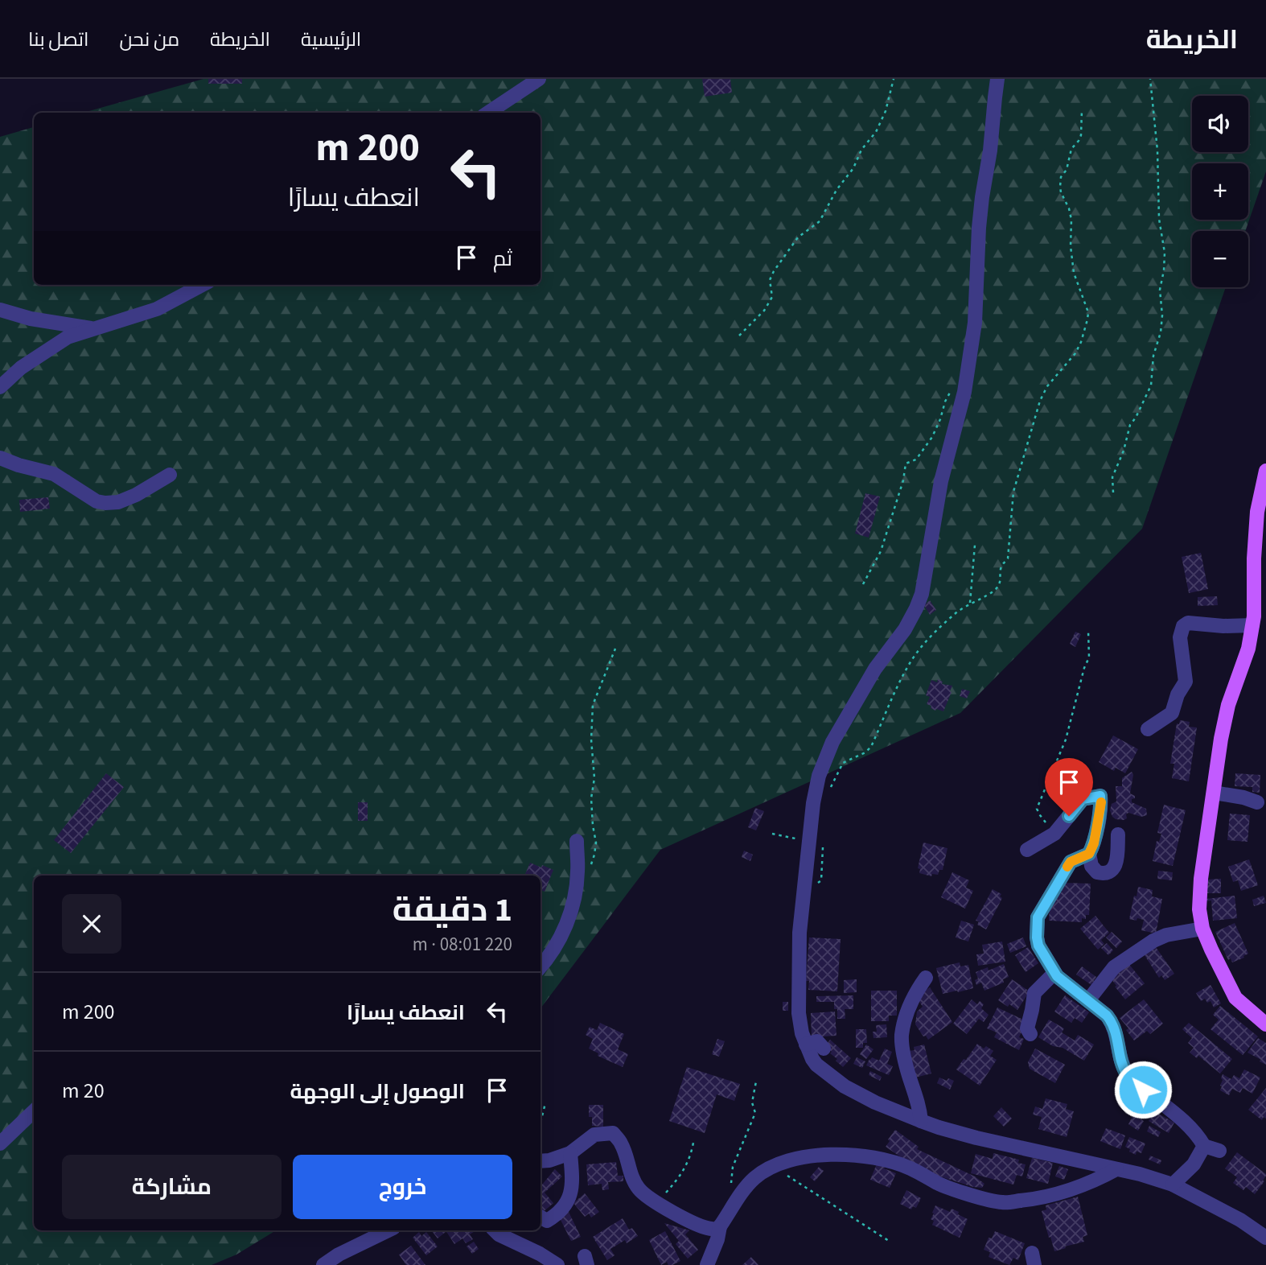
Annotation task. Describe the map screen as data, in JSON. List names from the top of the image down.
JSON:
{
  "page": {
    "header": "الخريطة",
    "nav": [
      "الرئيسية",
      "الخريطة",
      "من نحن",
      "اتصل بنا"
    ],
    "map_buttons": ["+", "−"],
    "turn": ["200 m", "انعطف يسارًا"],
    "then": "ثم",
    "heading": ["1 دقيقة", "220 m · 08:01"],
    "list": [
      {
        "name": "انعطف يسارًا",
        "value": "200 m"
      },
      {
        "name": "الوصول إلى الوجهة",
        "value": "20 m"
      }
    ],
    "buttons": ["خروج", "مشاركة"]
  }
}
